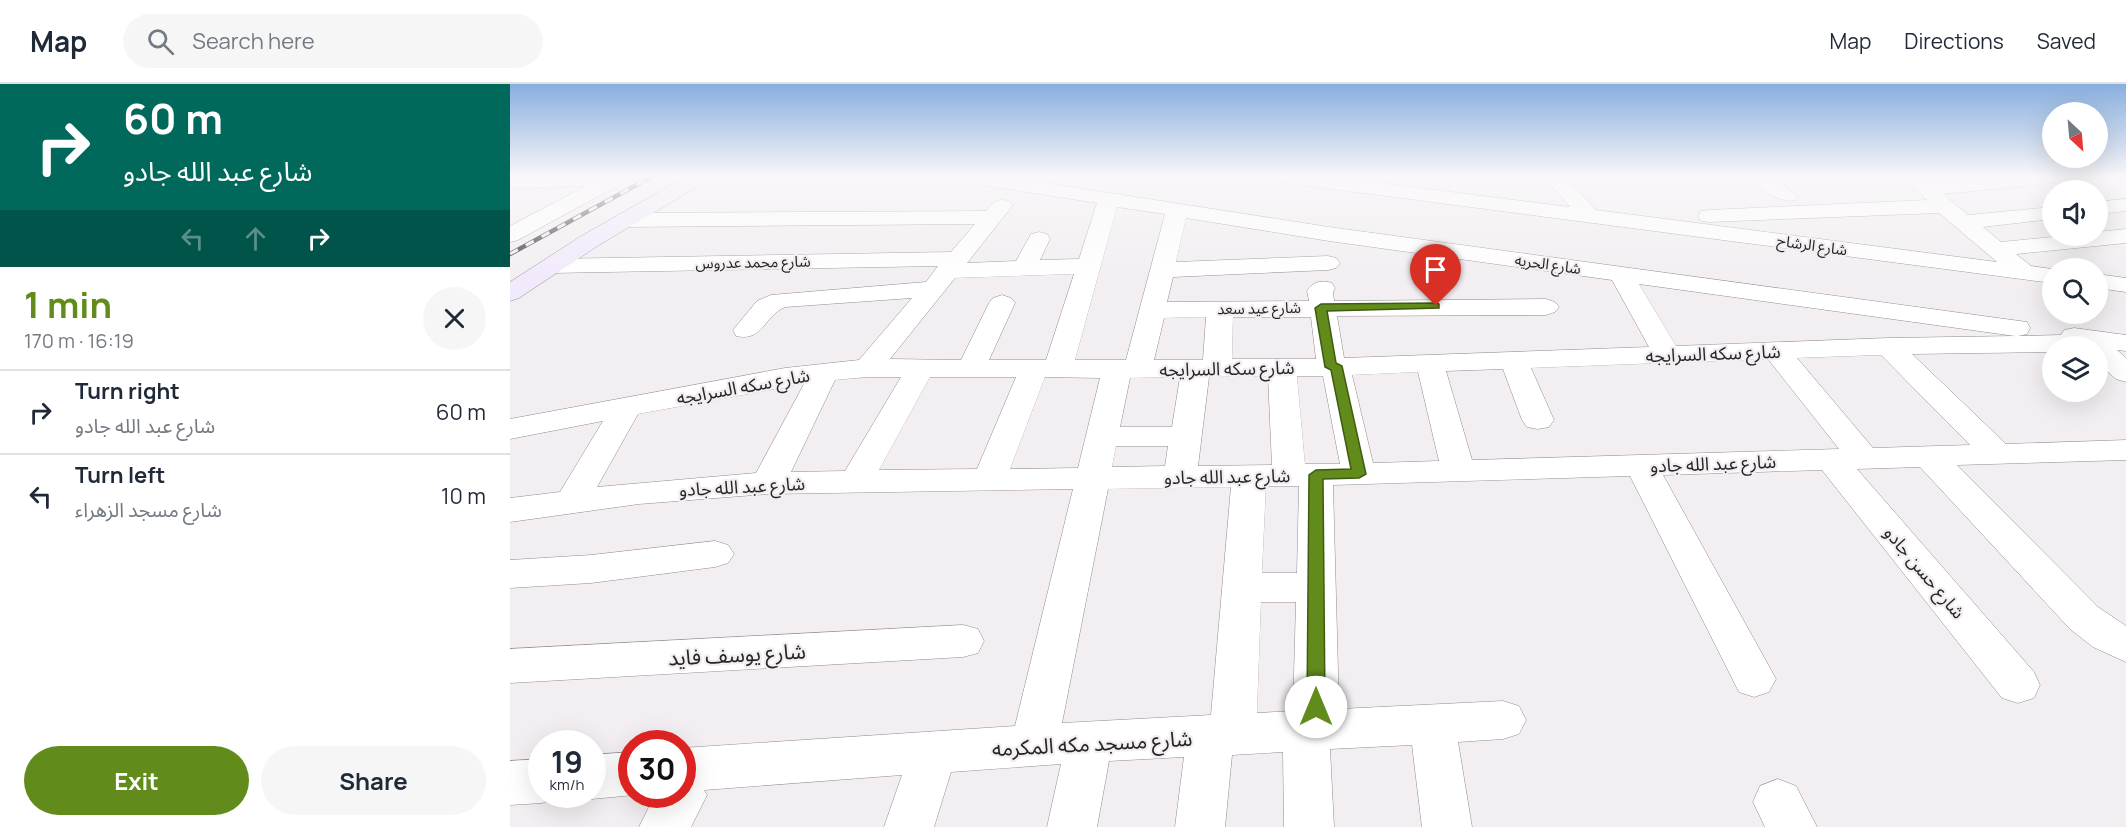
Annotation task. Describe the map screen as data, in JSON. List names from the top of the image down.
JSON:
{
  "streets": {
    "street": [
      "شارع الرشاح",
      "شارع محمد عدروس",
      "شارع الحريه",
      "شارع عيد سعد",
      "شارع سكه السرايجه",
      "شارع عبد الله جادو",
      "شارع حسن جادو",
      "شارع يوسف فايد",
      "شارع مسجد مكه المكرمه"
    ]
  },
  "crossings": [
    ["شارع سكه السرايجه", "شارع حسن جادو"],
    ["شارع عبد الله جادو", "شارع حسن جادو"]
  ],
  "north": "bottom right",
  "page": {
    "header": "Map",
    "search": "Search here",
    "nav": ["Map", "Directions", "Saved"],
    "turn": ["60 m", "شارع عبد الله جادو"],
    "heading": ["1 min", "170 m · 16:19"],
    "list": [
      {
        "name": "Turn right",
        "note": "شارع عبد الله جادو",
        "value": "60 m"
      },
      {
        "name": "Turn left",
        "note": "شارع مسجد الزهراء",
        "value": "10 m"
      }
    ],
    "speed": "19 km/h",
    "limit": "30",
    "buttons": ["Exit", "Share"]
  }
}
